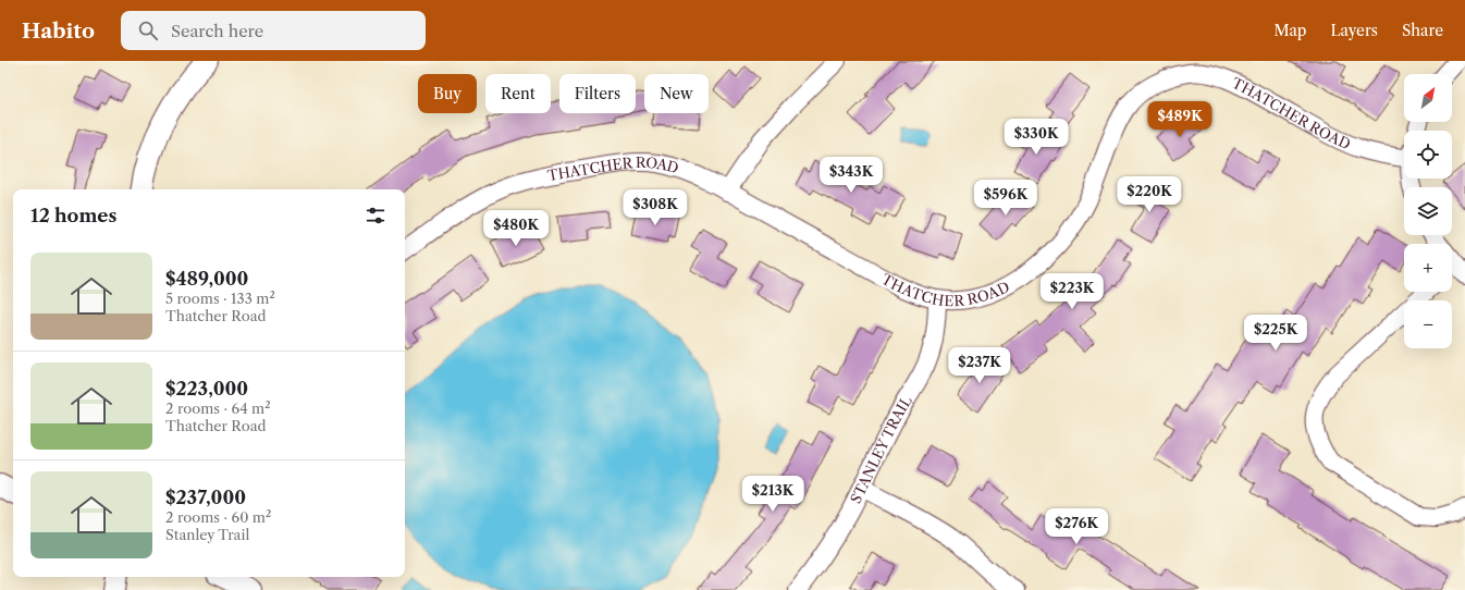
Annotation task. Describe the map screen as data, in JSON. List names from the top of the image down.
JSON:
{
  "streets": {
    "street": ["THATCHER ROAD", "STANLEY TRAIL"]
  },
  "crossings": [
    ["THATCHER ROAD", "STANLEY TRAIL"]
  ],
  "north": "top right",
  "page": {
    "header": "Habito",
    "search": "Search here",
    "nav": ["Map", "Layers", "Share"],
    "map_buttons": ["+", "−"],
    "chip": [
      "Buy",
      "Rent",
      "Filters",
      "New"
    ],
    "price": [
      "$489K",
      "$330K",
      "$343K",
      "$220K",
      "$596K",
      "$308K",
      "$480K",
      "$223K",
      "$225K",
      "$237K",
      "$213K",
      "$276K"
    ],
    "heading": "12 homes",
    "list": [
      {
        "name": "$489,000",
        "note": "5 rooms · 133 m² · Thatcher Road"
      },
      {
        "name": "$223,000",
        "note": "2 rooms · 64 m² · Thatcher Road"
      },
      {
        "name": "$237,000",
        "note": "2 rooms · 60 m² · Stanley Trail"
      }
    ]
  }
}
